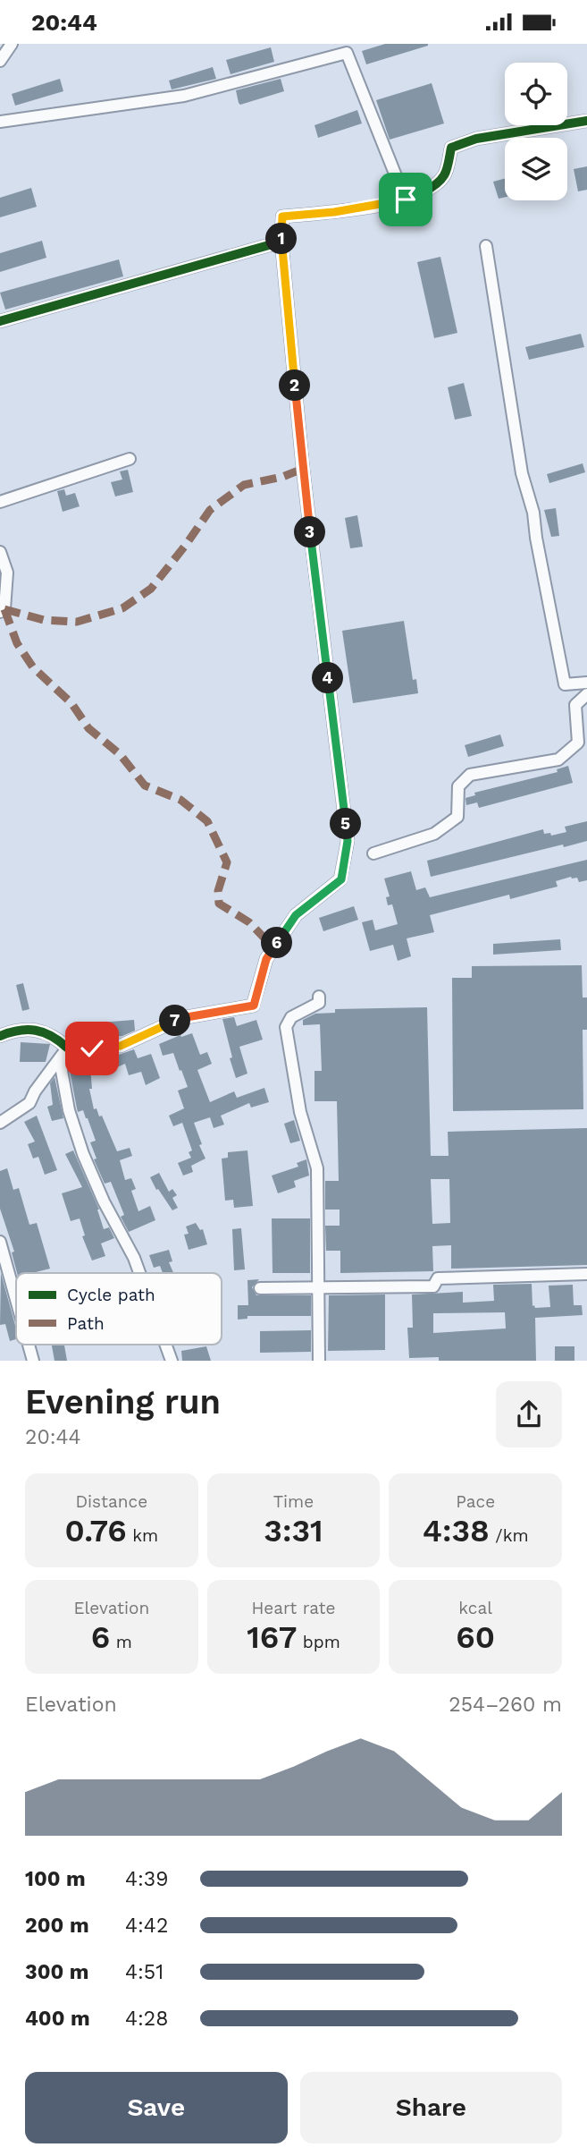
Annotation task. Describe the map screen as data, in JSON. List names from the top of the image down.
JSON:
{
  "legend": ["Cycle path", "Path"],
  "page": {
    "status": "20:44",
    "pins": [
      "1",
      "2",
      "3",
      "4",
      "5",
      "6",
      "7"
    ],
    "heading": ["Evening run", "20:44"],
    "stats": [
      ["Distance", "0.76 km"],
      ["Time", "3:31"],
      ["Pace", "4:38 /km"],
      ["Elevation", "6 m"],
      ["Heart rate", "167 bpm"],
      ["kcal", "60"]
    ],
    "chart": ["Elevation", "254–260 m"],
    "list": [
      {
        "name": "100 m",
        "note": "4:39"
      },
      {
        "name": "200 m",
        "note": "4:42"
      },
      {
        "name": "300 m",
        "note": "4:51"
      },
      {
        "name": "400 m",
        "note": "4:28"
      }
    ],
    "buttons": ["Save", "Share"]
  }
}
